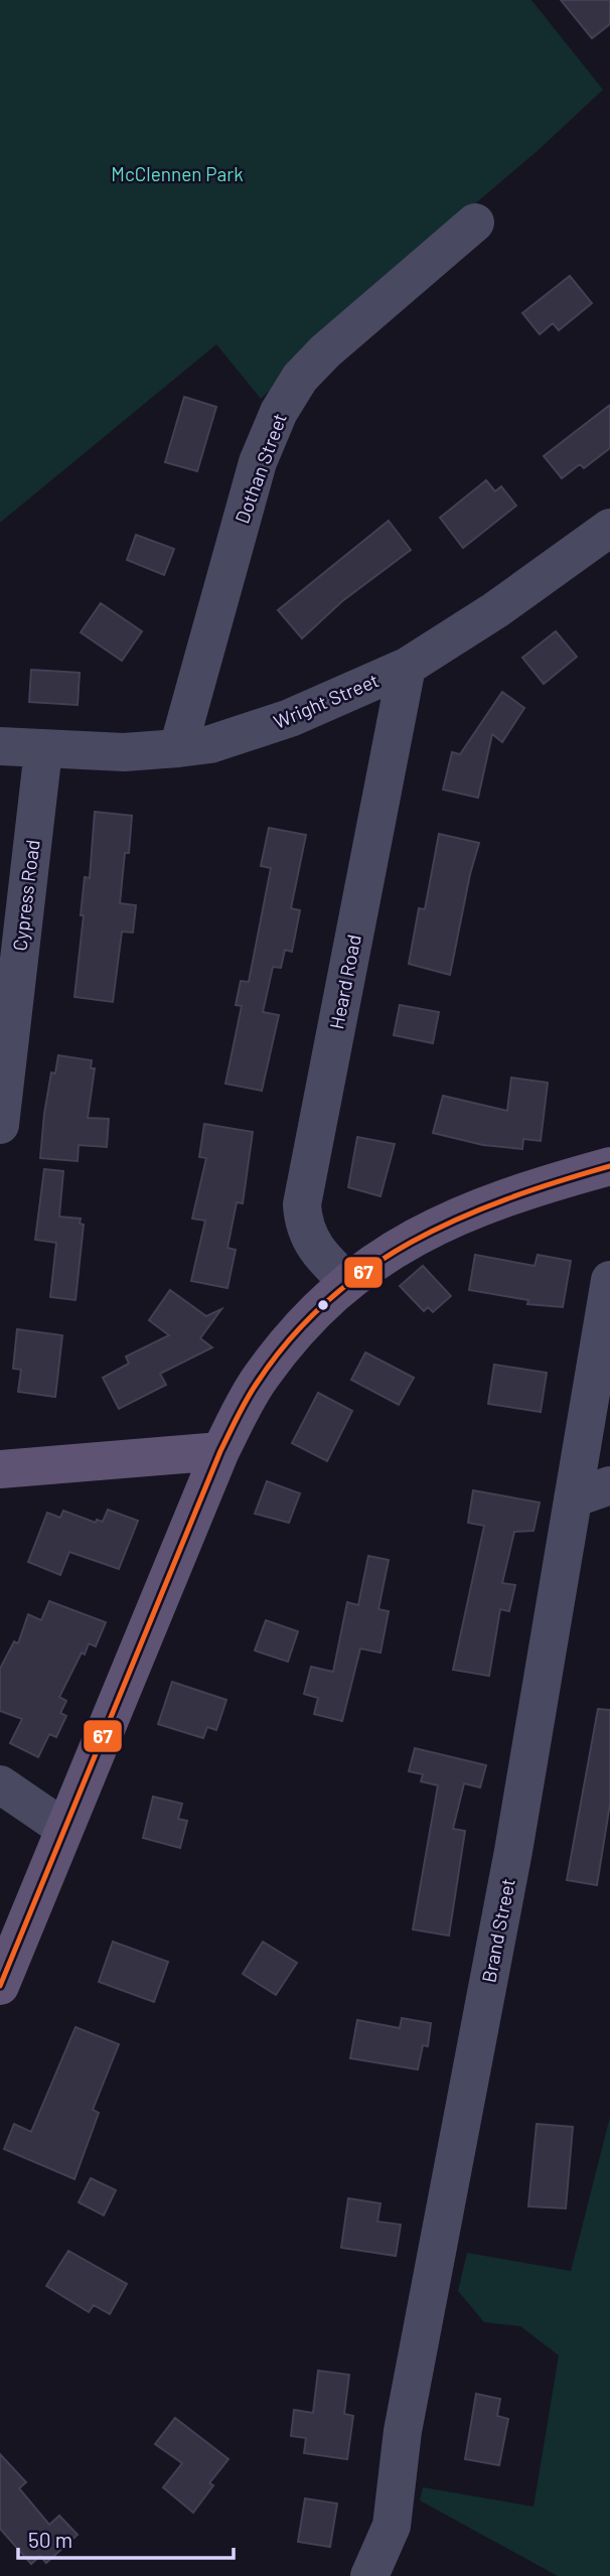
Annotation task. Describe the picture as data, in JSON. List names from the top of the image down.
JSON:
{
  "streets": {
    "street": [
      "Dothan Street",
      "Wright Street",
      "Cypress Road",
      "Heard Road",
      "Brand Street"
    ]
  },
  "crossings": [
    ["Dothan Street", "Wright Street"],
    ["Wright Street", "Cypress Road"],
    ["Wright Street", "Heard Road"]
  ],
  "parks": ["McClennen Park"],
  "lines": ["transit line 67"],
  "scale_bar": "50 m"
}
